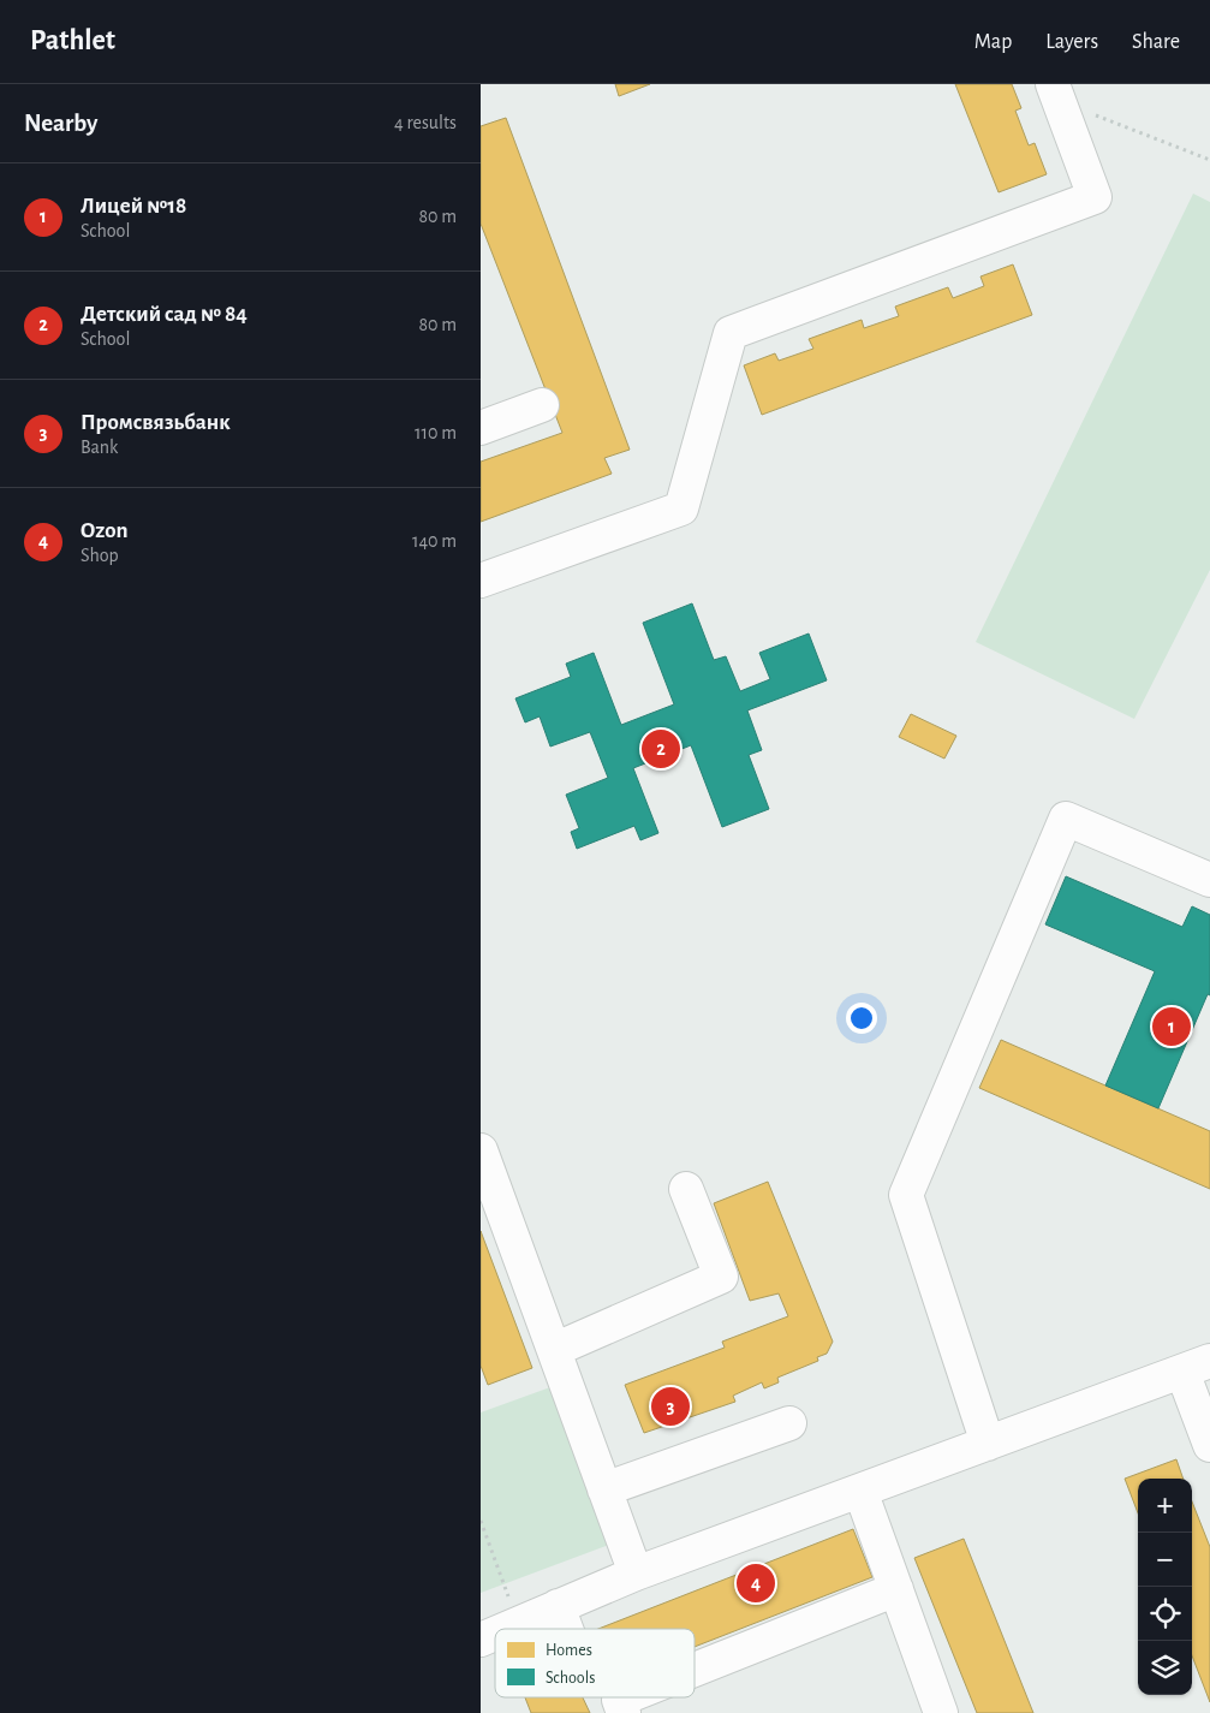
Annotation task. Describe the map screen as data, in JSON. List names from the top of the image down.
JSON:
{
  "legend": ["Homes", "Schools"],
  "page": {
    "header": "Pathlet",
    "nav": ["Map", "Layers", "Share"],
    "heading": ["Nearby", "4 results"],
    "list": [
      {
        "mark": "1",
        "name": "Лицей №18",
        "note": "School",
        "value": "80 m"
      },
      {
        "mark": "2",
        "name": "Детский сад № 84",
        "note": "School",
        "value": "80 m"
      },
      {
        "mark": "3",
        "name": "Промсвязьбанк",
        "note": "Bank",
        "value": "110 m"
      },
      {
        "mark": "4",
        "name": "Ozon",
        "note": "Shop",
        "value": "140 m"
      }
    ],
    "pins": [
      "2",
      "1",
      "3",
      "4"
    ],
    "map_buttons": ["+", "−"]
  }
}
